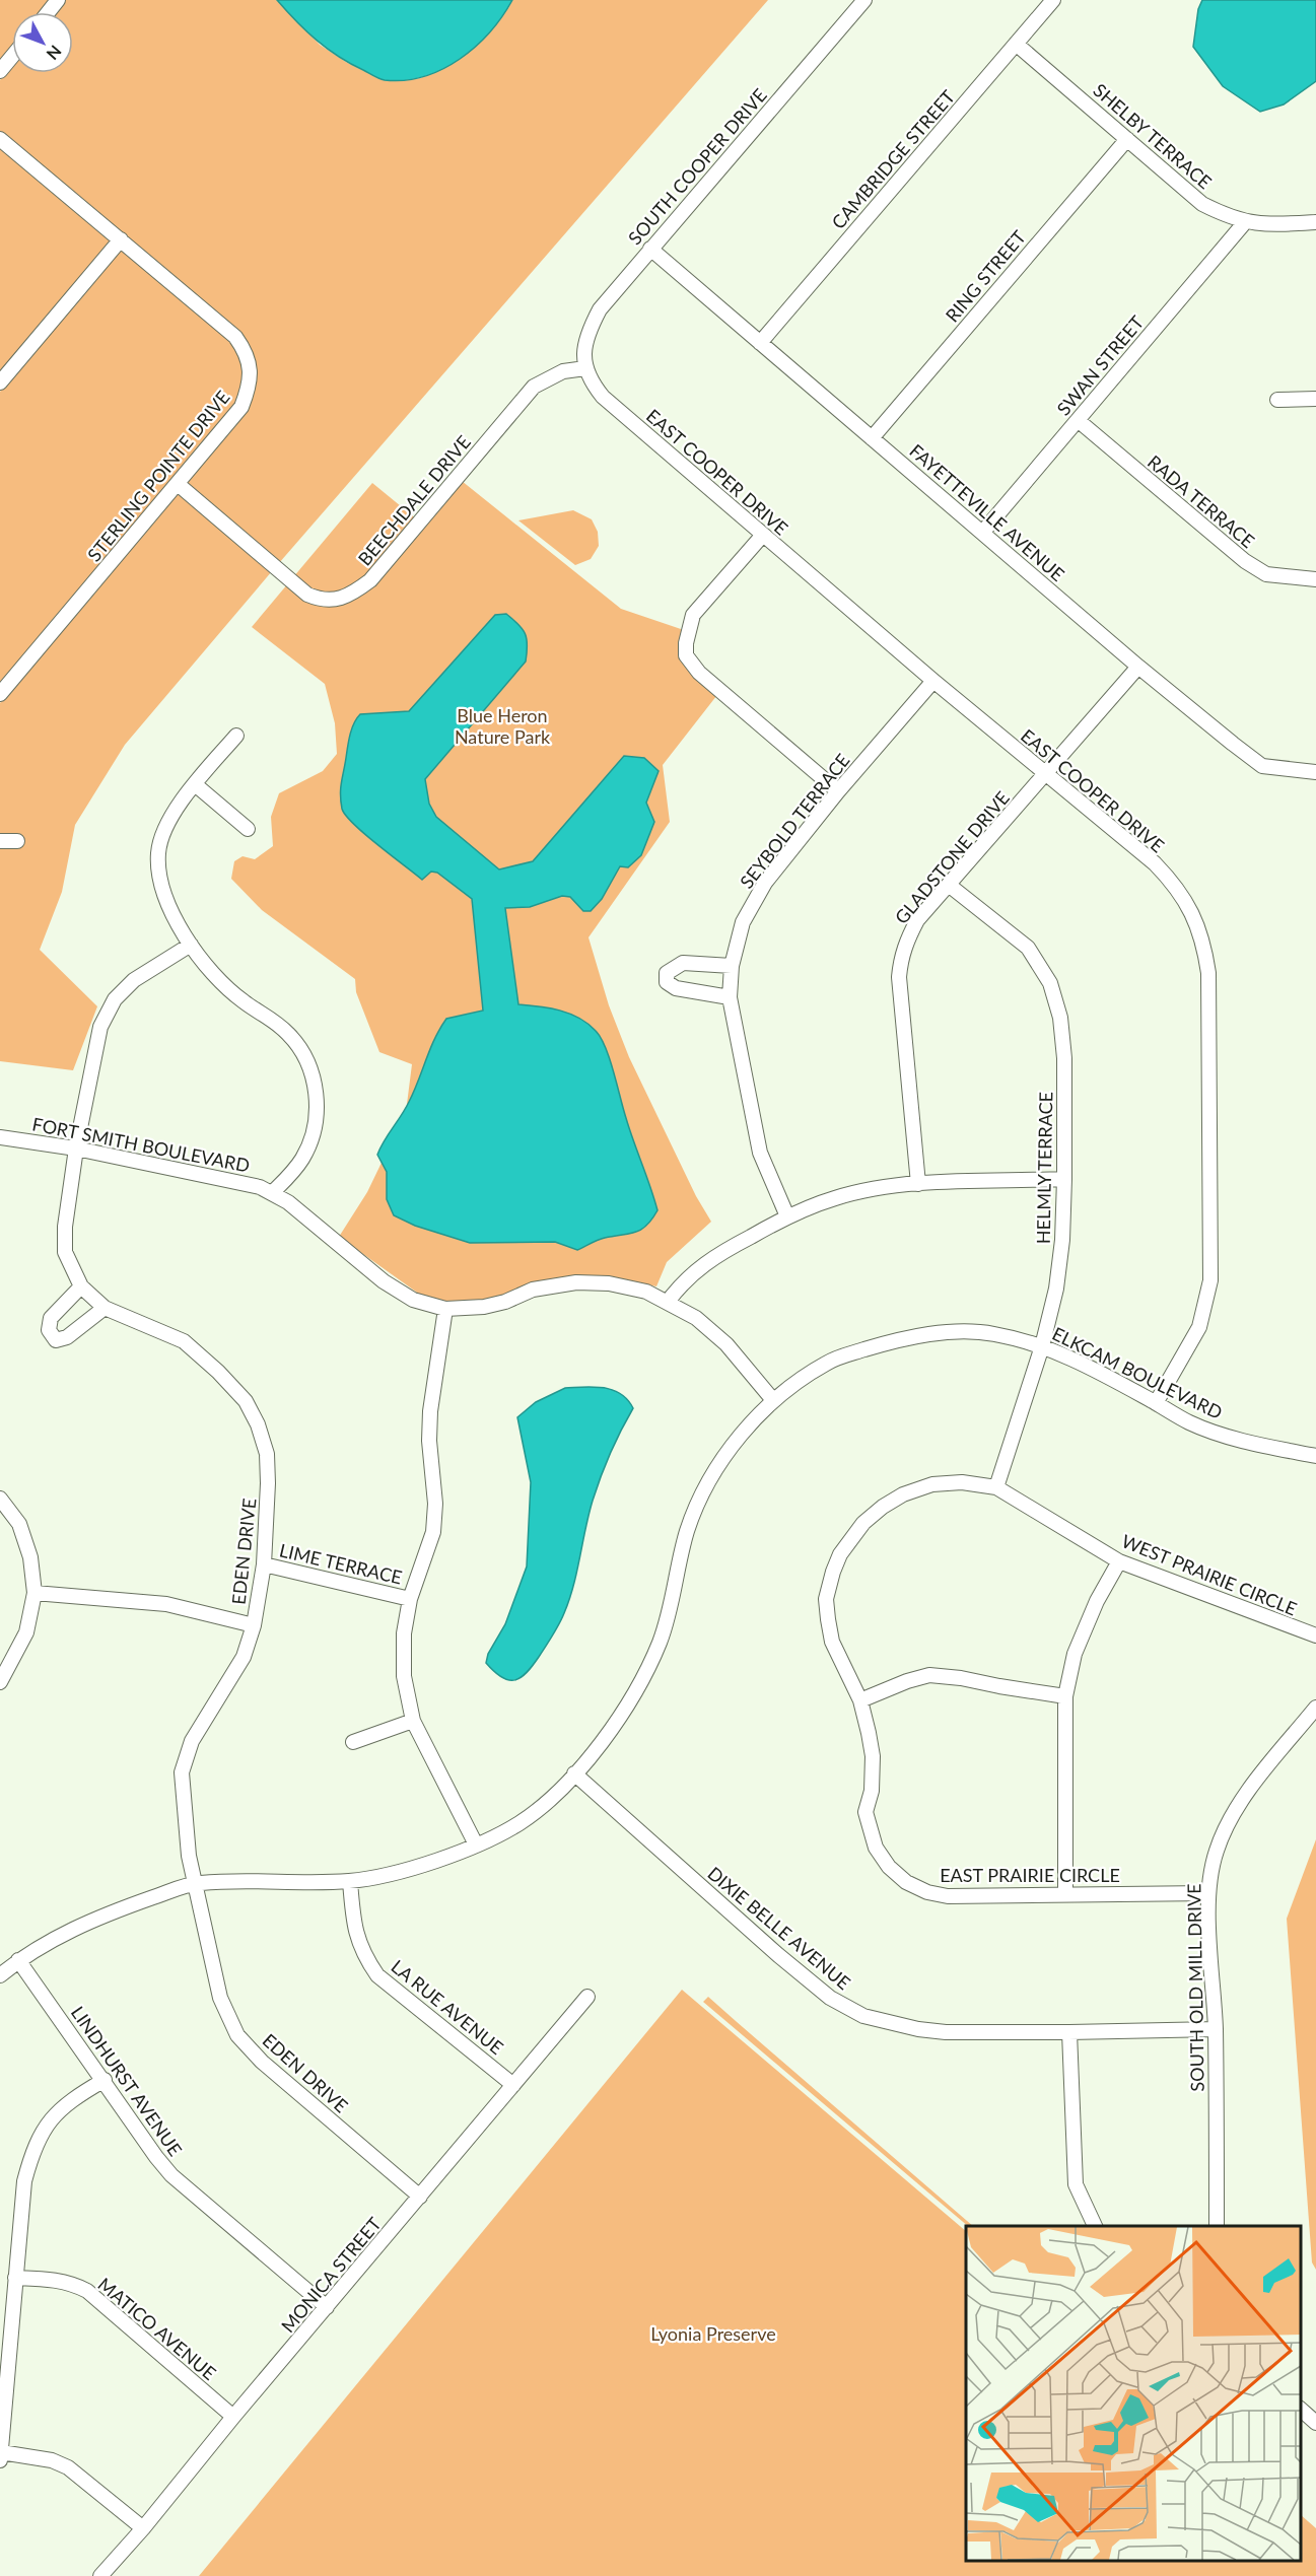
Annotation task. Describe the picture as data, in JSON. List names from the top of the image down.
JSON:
{
  "streets": {
    "street": [
      "SHELBY TERRACE",
      "CAMBRIDGE STREET",
      "SOUTH COOPER DRIVE",
      "RING STREET",
      "SWAN STREET",
      "EAST COOPER DRIVE",
      "STERLING POINTE DRIVE",
      "BEECHDALE DRIVE",
      "RADA TERRACE",
      "FAYETTEVILLE AVENUE",
      "SEYBOLD TERRACE",
      "GLADSTONE DRIVE",
      "FORT SMITH BOULEVARD",
      "HELMLY TERRACE",
      "ELKCAM BOULEVARD",
      "EDEN DRIVE",
      "LIME TERRACE",
      "WEST PRAIRIE CIRCLE",
      "EAST PRAIRIE CIRCLE",
      "DIXIE BELLE AVENUE",
      "SOUTH OLD MILL DRIVE",
      "LA RUE AVENUE",
      "LINDHURST AVENUE",
      "MONICA STREET",
      "MATICO AVENUE"
    ]
  },
  "crossings": [
    ["SHELBY TERRACE", "CAMBRIDGE STREET"],
    ["SHELBY TERRACE", "RING STREET"],
    ["SHELBY TERRACE", "SWAN STREET"],
    ["CAMBRIDGE STREET", "FAYETTEVILLE AVENUE"],
    ["SOUTH COOPER DRIVE", "EAST COOPER DRIVE"],
    ["SOUTH COOPER DRIVE", "BEECHDALE DRIVE"],
    ["SOUTH COOPER DRIVE", "FAYETTEVILLE AVENUE"],
    ["RING STREET", "FAYETTEVILLE AVENUE"],
    ["SWAN STREET", "RADA TERRACE"],
    ["SWAN STREET", "FAYETTEVILLE AVENUE"],
    ["EAST COOPER DRIVE", "BEECHDALE DRIVE"],
    ["EAST COOPER DRIVE", "SEYBOLD TERRACE"],
    ["EAST COOPER DRIVE", "GLADSTONE DRIVE"],
    ["EAST COOPER DRIVE", "ELKCAM BOULEVARD"],
    ["STERLING POINTE DRIVE", "BEECHDALE DRIVE"],
    ["FAYETTEVILLE AVENUE", "GLADSTONE DRIVE"],
    ["GLADSTONE DRIVE", "HELMLY TERRACE"],
    ["FORT SMITH BOULEVARD", "ELKCAM BOULEVARD"],
    ["FORT SMITH BOULEVARD", "EDEN DRIVE"],
    ["HELMLY TERRACE", "ELKCAM BOULEVARD"],
    ["HELMLY TERRACE", "WEST PRAIRIE CIRCLE"],
    ["HELMLY TERRACE", "EAST PRAIRIE CIRCLE"],
    ["ELKCAM BOULEVARD", "EDEN DRIVE"],
    ["ELKCAM BOULEVARD", "DIXIE BELLE AVENUE"],
    ["ELKCAM BOULEVARD", "LA RUE AVENUE"],
    ["ELKCAM BOULEVARD", "LINDHURST AVENUE"],
    ["EDEN DRIVE", "LIME TERRACE"],
    ["EDEN DRIVE", "MONICA STREET"],
    ["WEST PRAIRIE CIRCLE", "EAST PRAIRIE CIRCLE"],
    ["EAST PRAIRIE CIRCLE", "SOUTH OLD MILL DRIVE"],
    ["DIXIE BELLE AVENUE", "SOUTH OLD MILL DRIVE"],
    ["LA RUE AVENUE", "MONICA STREET"],
    ["LINDHURST AVENUE", "MONICA STREET"],
    ["MONICA STREET", "MATICO AVENUE"]
  ],
  "parks": ["Blue Heron Nature Park", "Lyonia Preserve"],
  "north": "bottom right"
}
